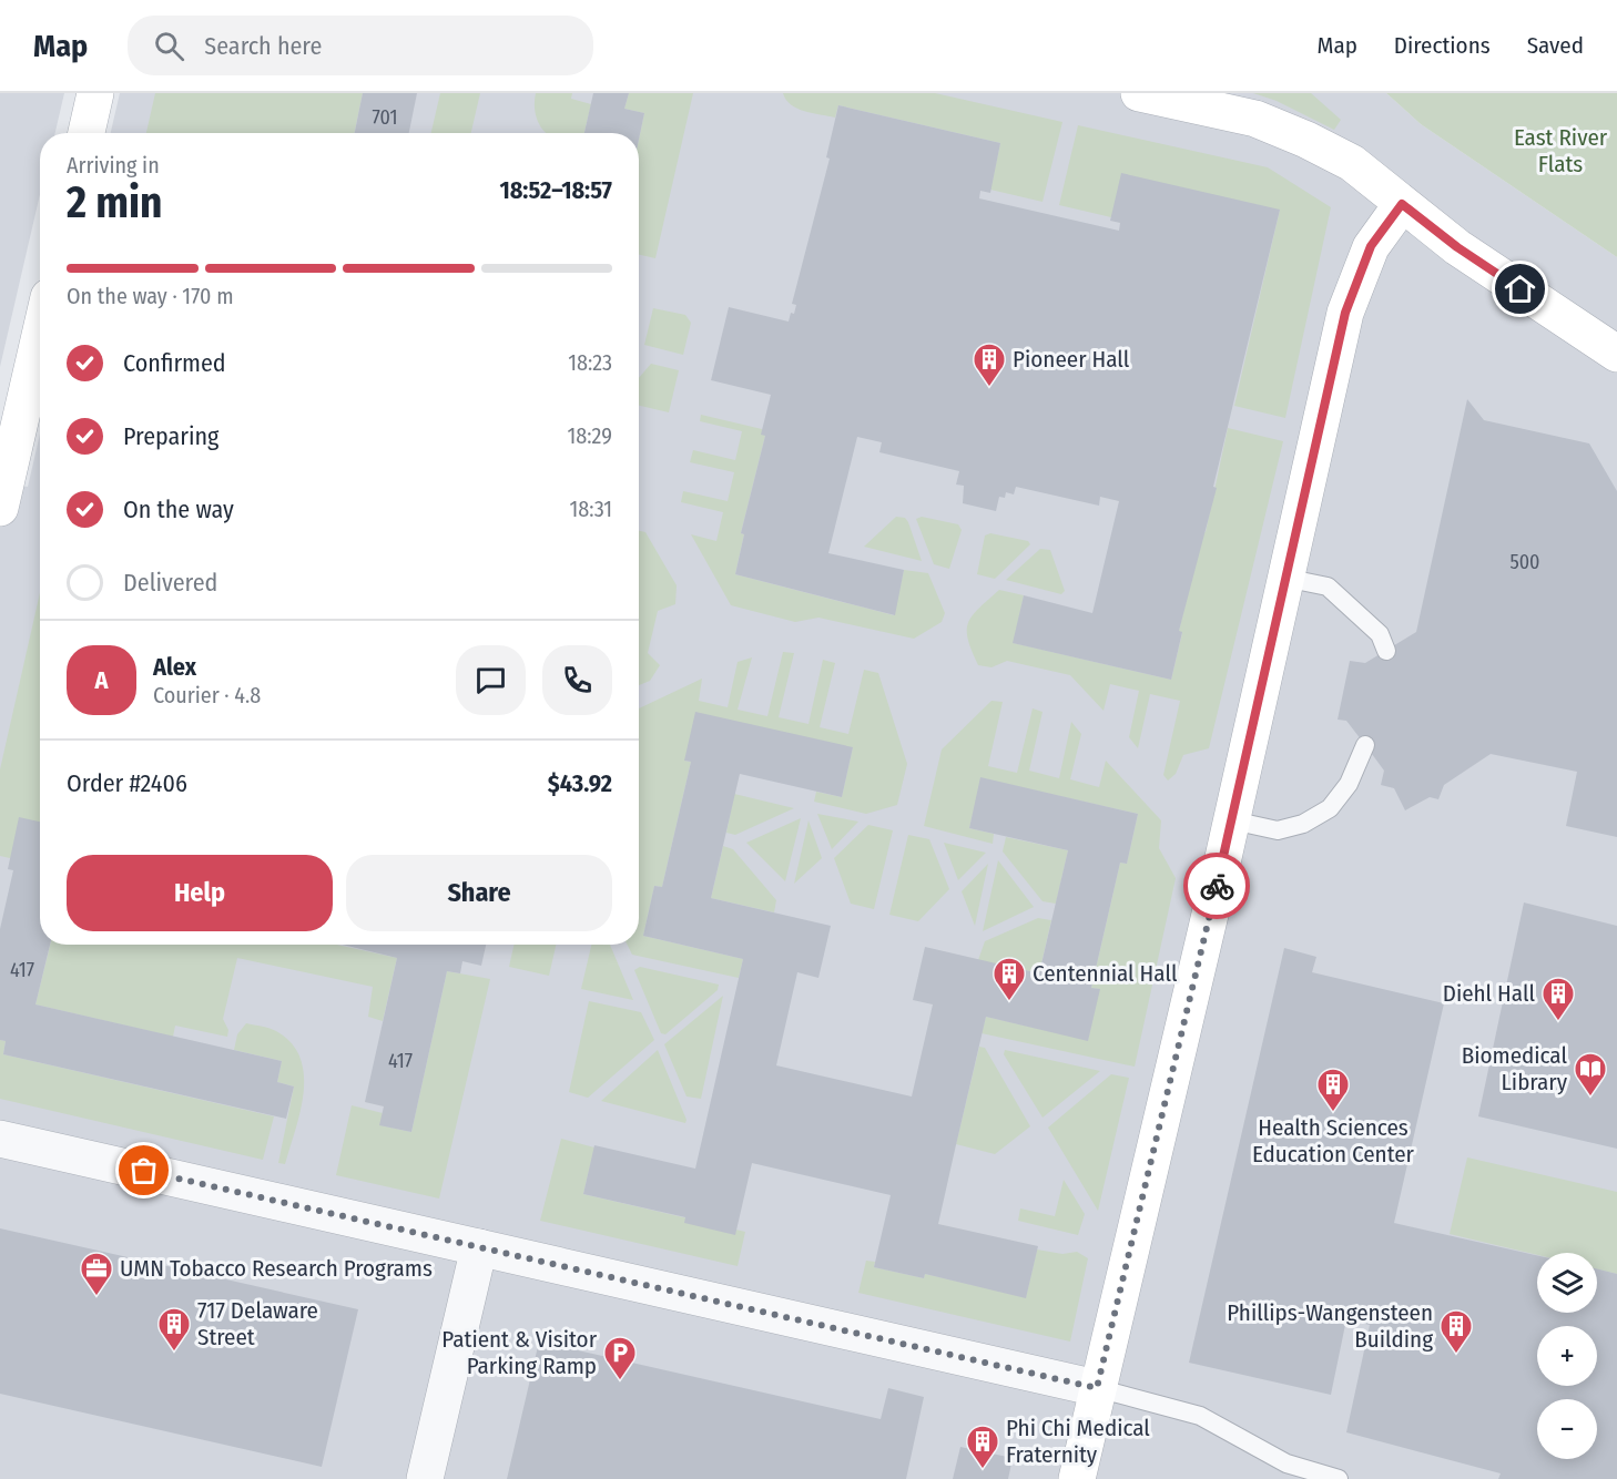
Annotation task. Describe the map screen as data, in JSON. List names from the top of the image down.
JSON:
{
  "parks": ["East River Flats"],
  "places": {
    "building": [
      "Pioneer Hall",
      "Centennial Hall",
      "Diehl Hall",
      "Health Sciences Education Center",
      "717 Delaware Street",
      "Phillips-Wangensteen Building",
      "Phi Chi Medical Fraternity"
    ],
    "library": ["Biomedical Library"],
    "office": ["UMN Tobacco Research Programs"],
    "parking": ["Patient & Visitor Parking Ramp"]
  },
  "house_numbers": [
    "701",
    "500",
    "417",
    "417"
  ],
  "page": {
    "header": "Map",
    "search": "Search here",
    "nav": ["Map", "Directions", "Saved"],
    "heading": ["2 min", "Arriving in", "18:52–18:57"],
    "panel": [
      "Alex",
      "Courier · 4.8",
      "Order #2406",
      "$43.92"
    ],
    "bar": "On the way · 170 m",
    "list": [
      ["Confirmed", "18:23"],
      ["Preparing", "18:29"],
      ["On the way", "18:31"],
      "Delivered"
    ],
    "round": "A",
    "buttons": ["Help", "Share"],
    "map_buttons": ["+", "−"]
  }
}
